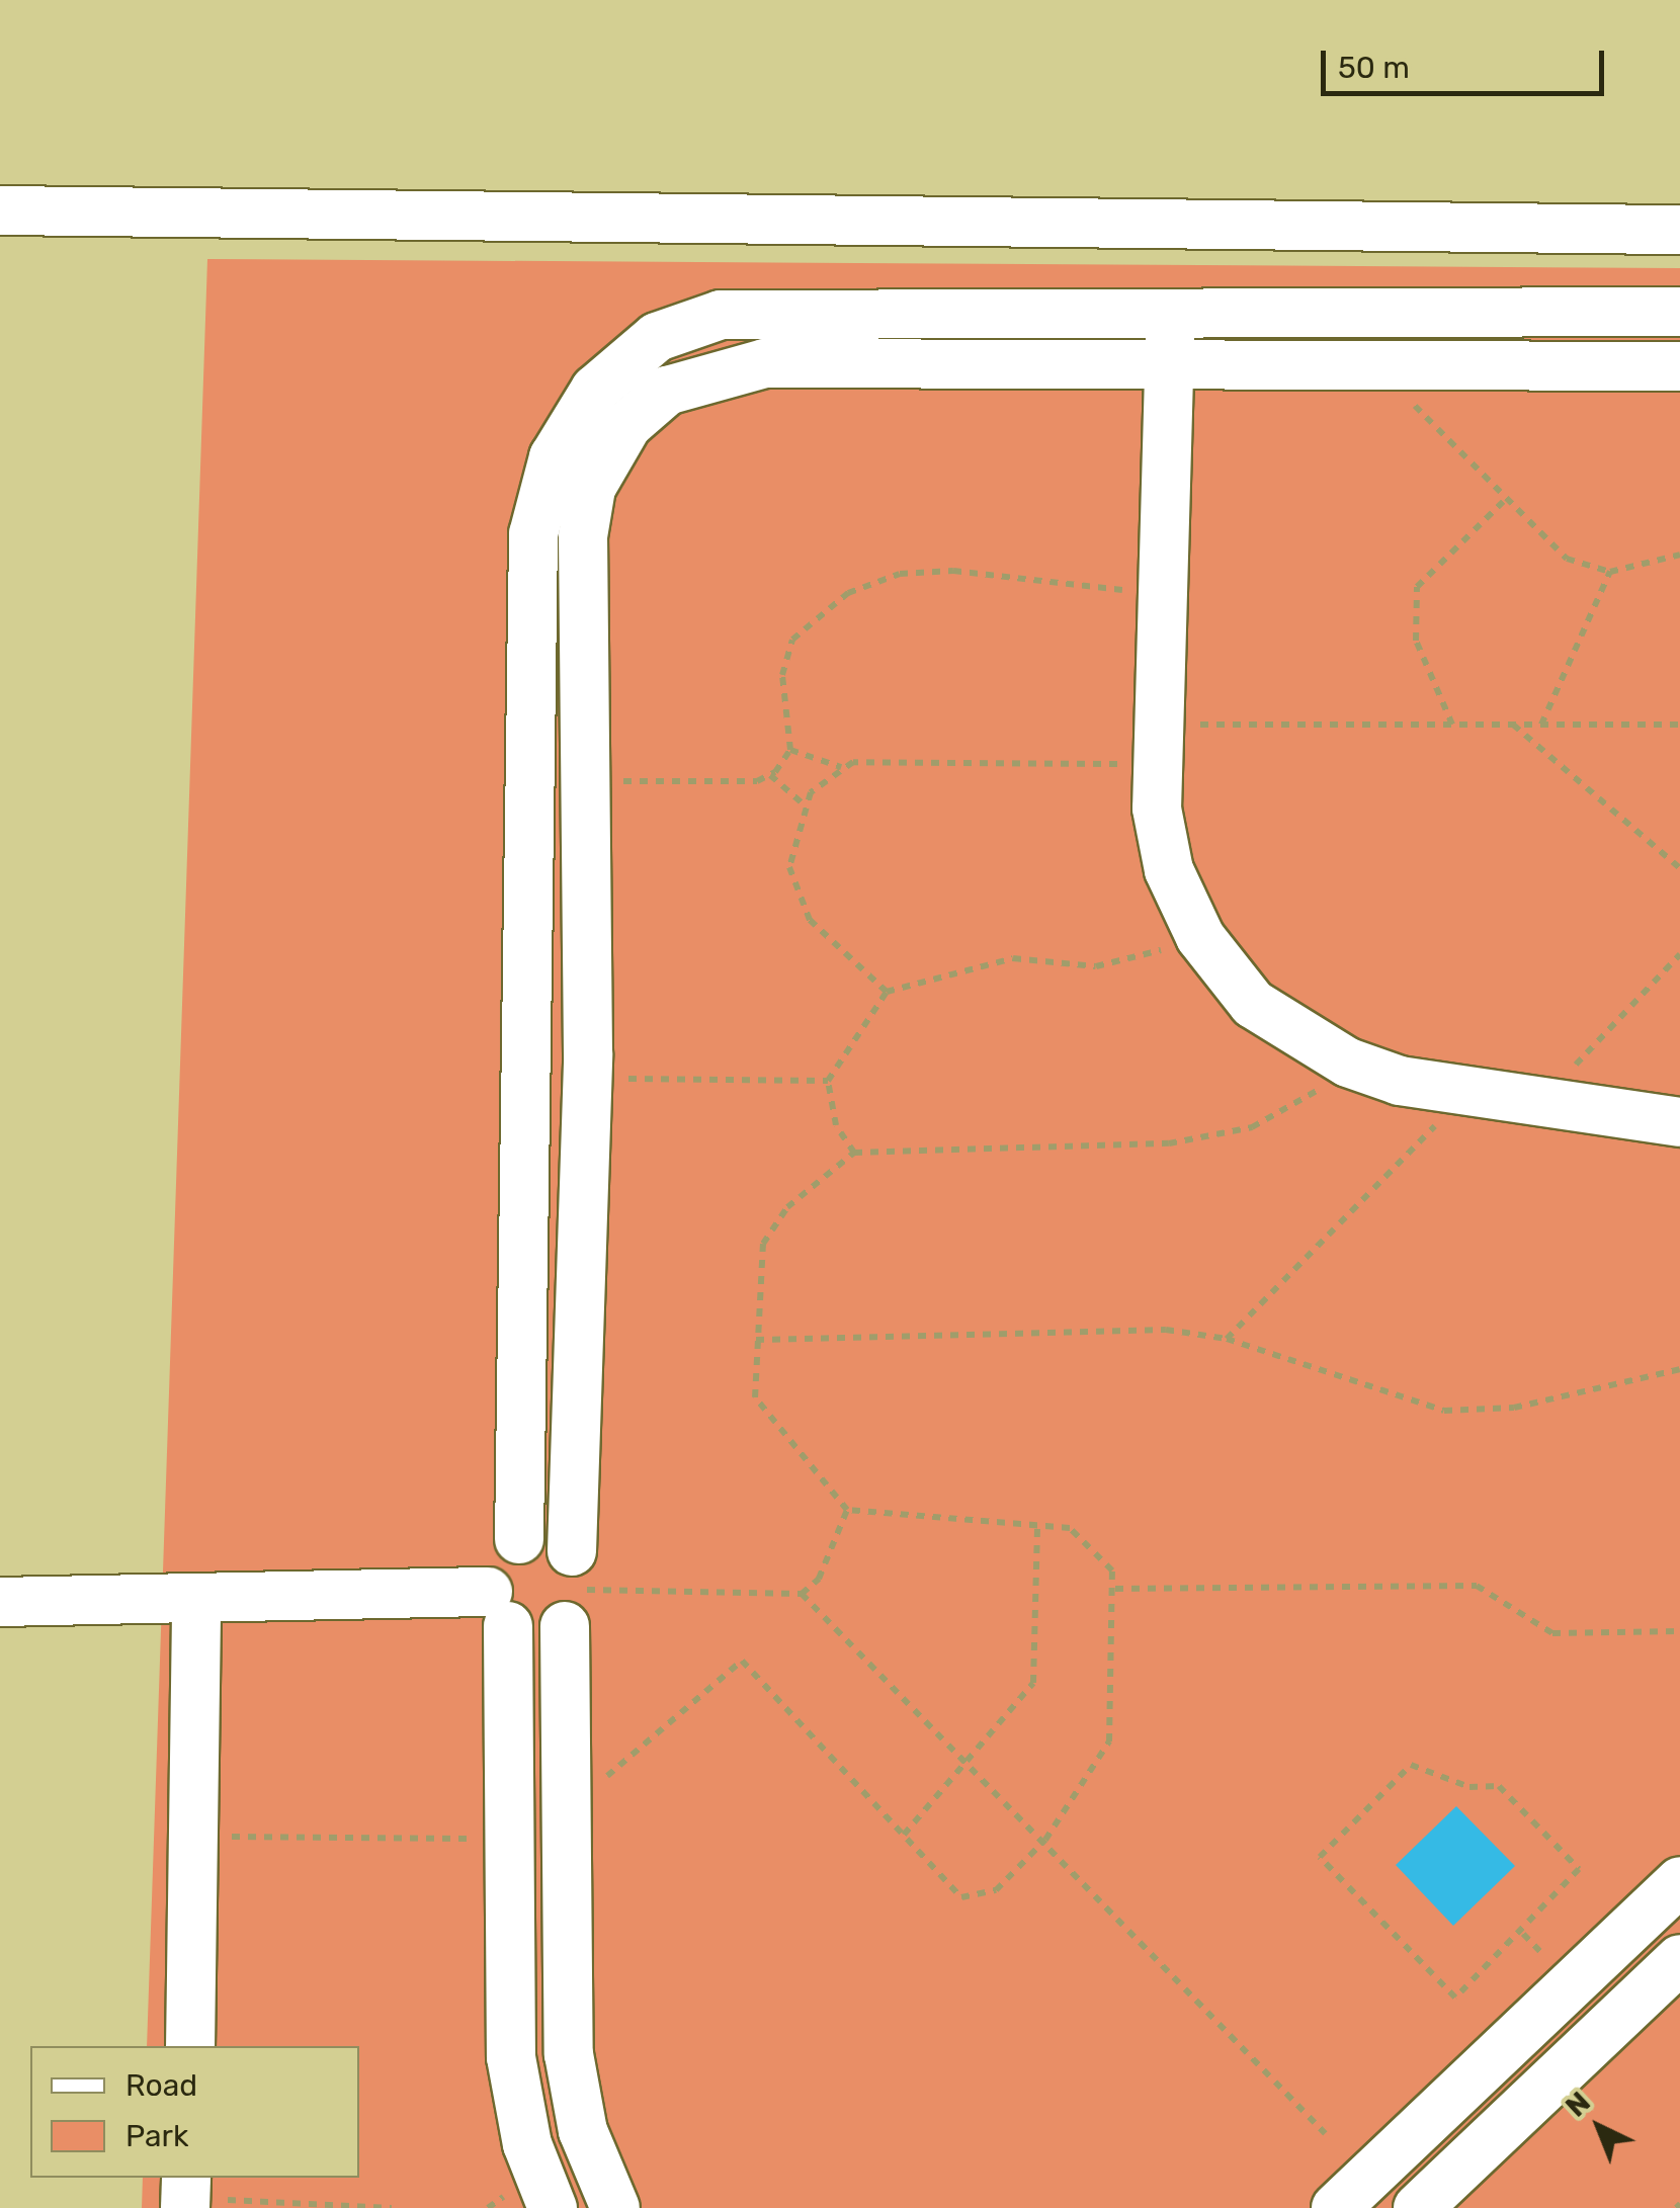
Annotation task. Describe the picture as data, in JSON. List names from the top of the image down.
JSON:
{
  "legend": ["Road", "Park"],
  "scale_bar": "50 m",
  "north": "top left"
}
